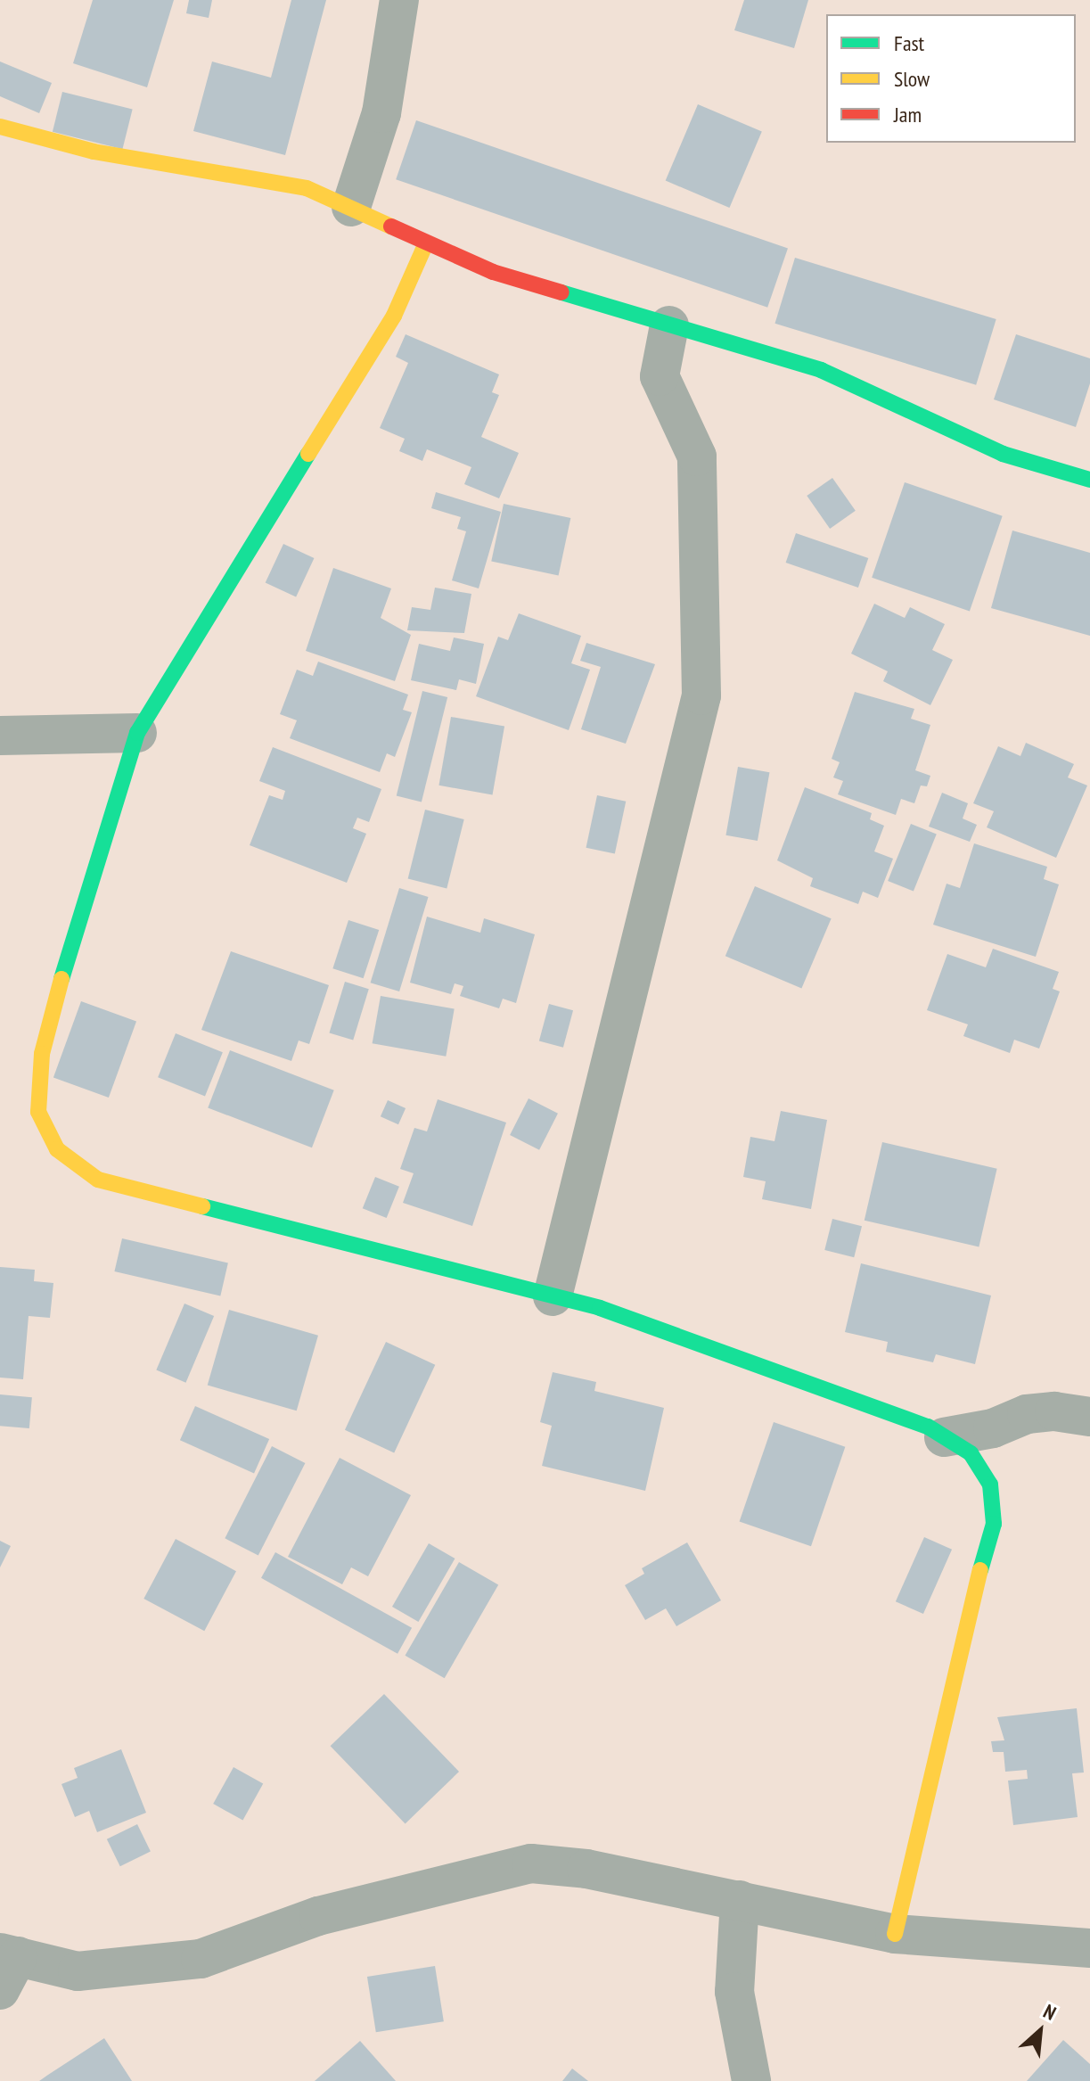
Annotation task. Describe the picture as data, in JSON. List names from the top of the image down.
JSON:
{
  "legend": ["Fast", "Slow", "Jam"],
  "north": "top right"
}
